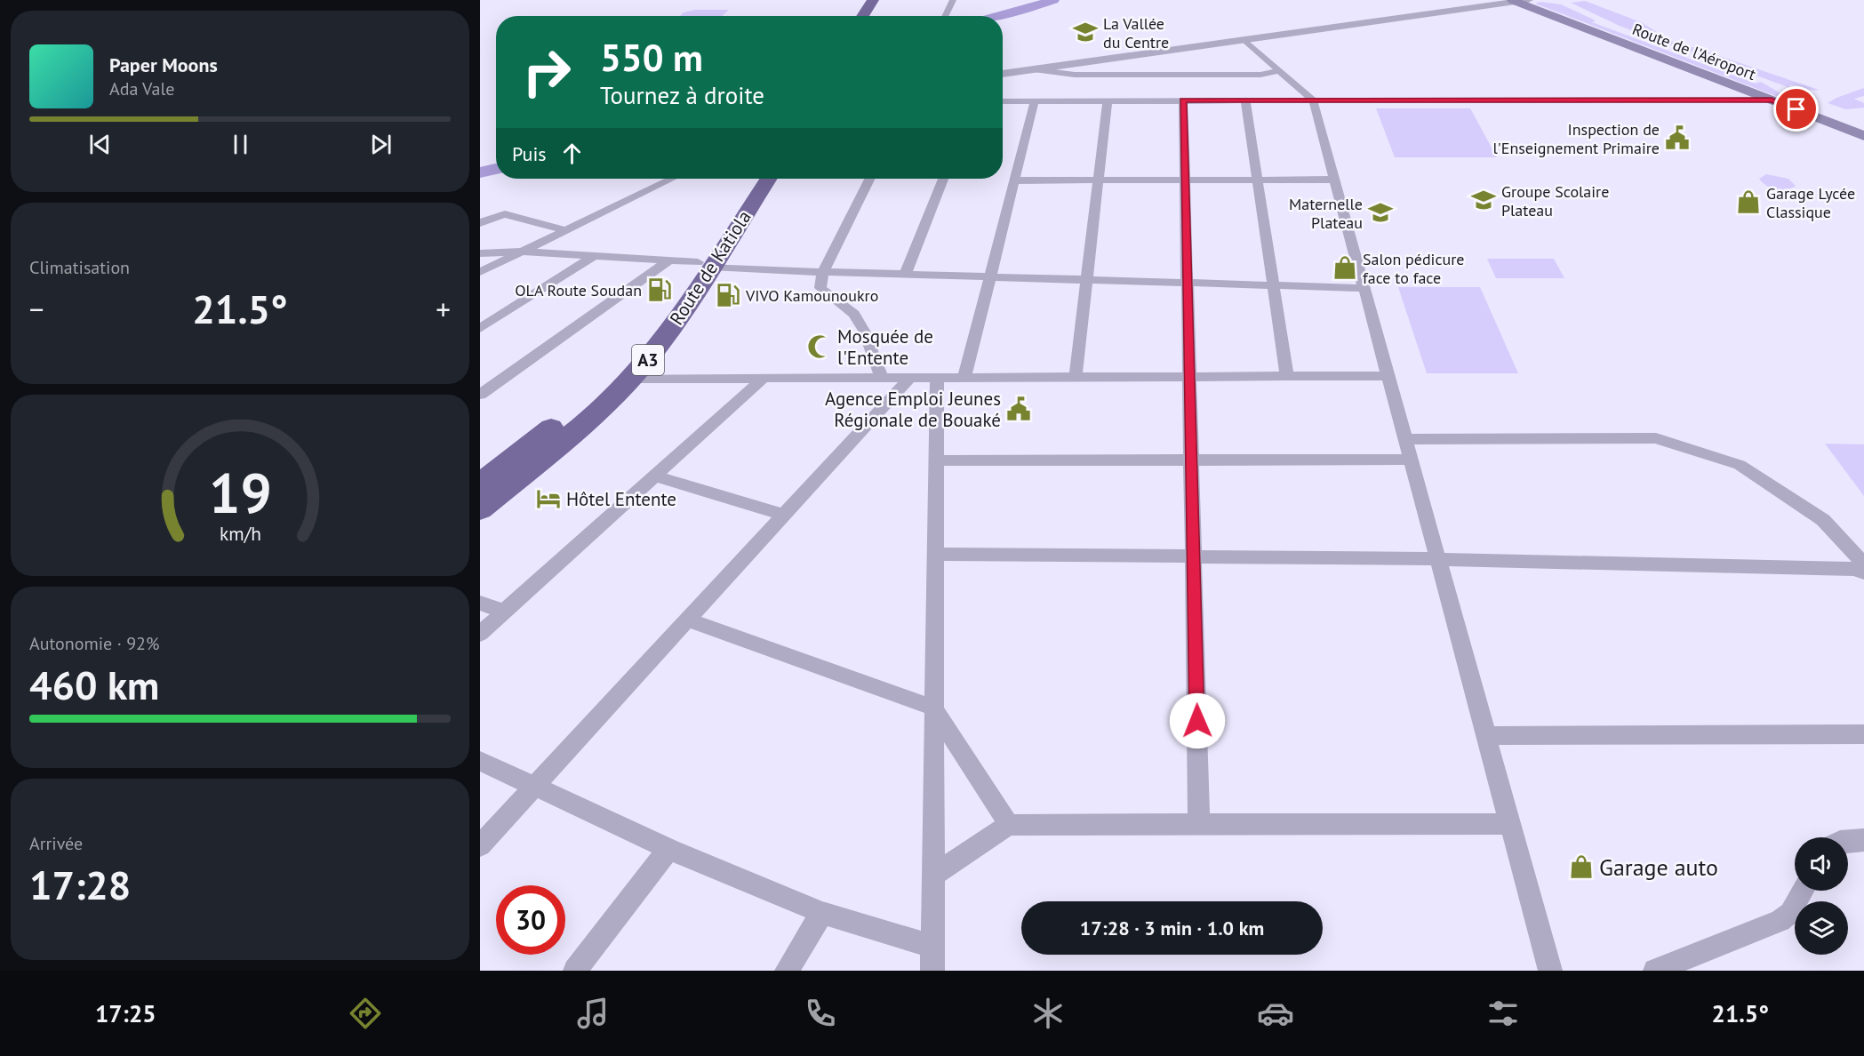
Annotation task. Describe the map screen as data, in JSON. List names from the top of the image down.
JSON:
{
  "streets": {
    "highway": ["Route de Katiola", "A3"],
    "main road": ["Route de l'Aéroport"]
  },
  "places": {
    "school or university": ["La Vallée du Centre", "Groupe Scolaire Plateau", "Maternelle Plateau"],
    "public building": ["Inspection de l'Enseignement Primaire", "Agence Emploi Jeunes Régionale de Bouaké"],
    "shop": ["Garage Lycée Classique", "Salon pédicure face to face", "Garage auto"],
    "fuel station": ["OLA Route Soudan", "VIVO Kamounoukro"],
    "mosque": ["Mosquée de l'Entente"],
    "hotel": ["Hôtel Entente"]
  },
  "page": {
    "turn": ["550 m", "Tournez à droite"],
    "song": ["Paper Moons", "Ada Vale"],
    "then": "Puis",
    "tile": [
      "Climatisation",
      ["Autonomie · 92%", "460 km"],
      ["Arrivée", "17:28"]
    ],
    "heat": ["−", "21.5°", "+"],
    "limit": "30",
    "trip": "17:28 · 3 min · 1.0 km",
    "tabs": ["17:25", "21.5°"],
    "gauge": ["19", "km/h"]
  }
}
